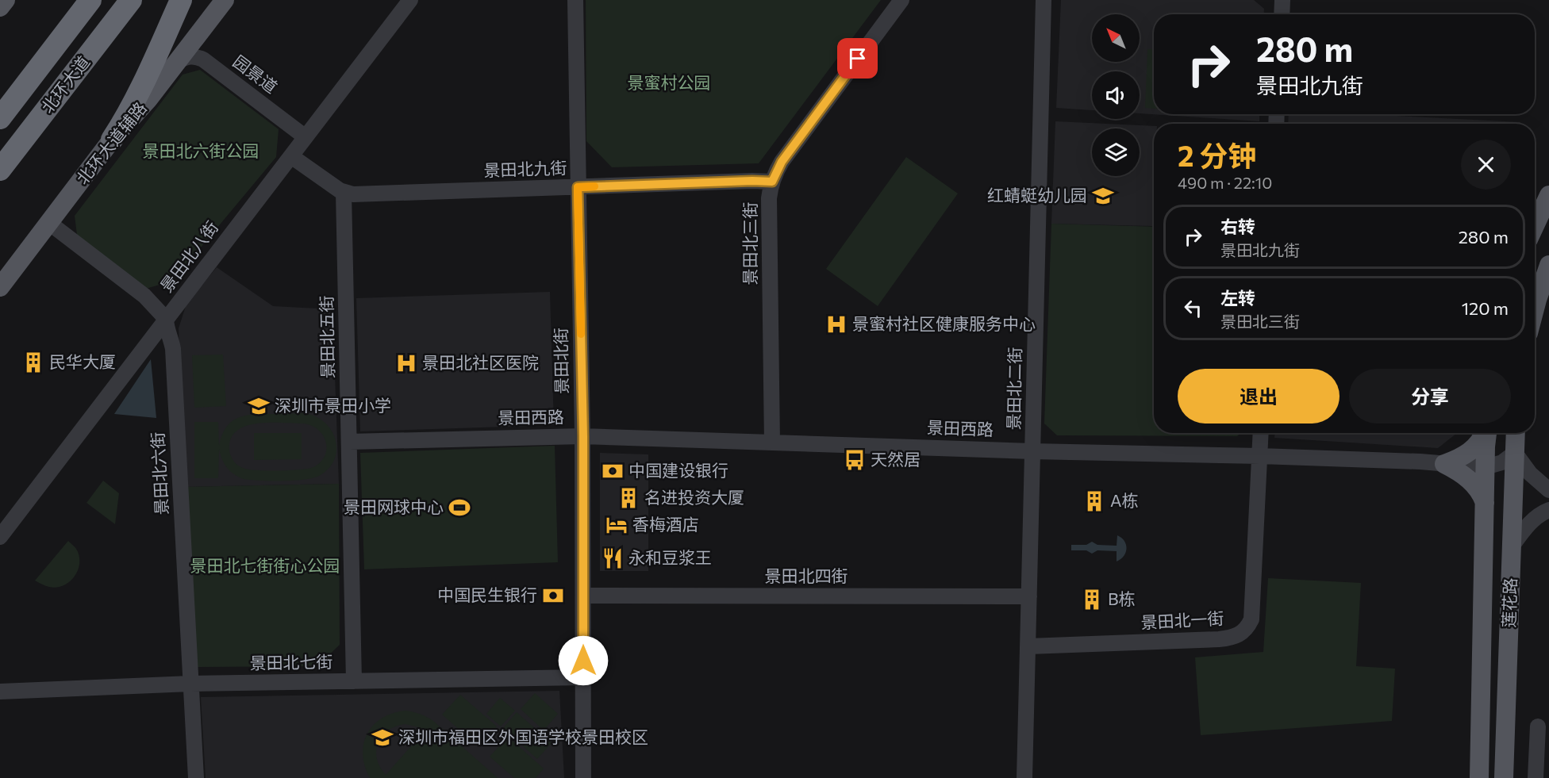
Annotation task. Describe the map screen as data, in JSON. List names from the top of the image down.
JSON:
{
  "streets": {
    "highway": ["北环大道"],
    "main road": ["北环大道辅路", "莲花路"],
    "street": [
      "园景道",
      "景田北九街",
      "景田北三街",
      "景田北八街",
      "景田北五街",
      "景田北街",
      "景田北二街",
      "景田西路",
      "景田北六街",
      "景田北四街",
      "景田北一街",
      "景田北七街"
    ]
  },
  "crossings": [
    ["园景道", "北环大道辅路"],
    ["园景道", "景田北八街"],
    ["景田北九街", "景田北三街"],
    ["景田北九街", "景田北五街"],
    ["景田北九街", "景田北街"],
    ["景田北三街", "景田西路"],
    ["景田北八街", "景田北六街"],
    ["景田北五街", "景田西路"],
    ["景田北五街", "景田北七街"],
    ["景田北街", "景田西路"],
    ["景田北街", "景田北四街"],
    ["景田北街", "景田北七街"],
    ["景田北二街", "景田西路"],
    ["景田北二街", "景田北四街"],
    ["景田北二街", "景田北一街"],
    ["景田西路", "莲花路"],
    ["景田西路", "景田北一街"],
    ["景田北六街", "景田北七街"]
  ],
  "parks": ["景蜜村公园", "景田北六街公园", "景田北七街街心公园"],
  "places": {
    "school or university": ["红蜻蜓幼儿园", "深圳市景田小学", "深圳市福田区外国语学校景田校区"],
    "hospital": ["景蜜村社区健康服务中心", "景田北社区医院"],
    "building": [
      "民华大厦",
      "名进投资大厦",
      "A栋",
      "B栋"
    ],
    "bus stop": ["天然居"],
    "bank": ["中国建设银行", "中国民生银行"],
    "sports": ["景田网球中心"],
    "hotel": ["香梅酒店"],
    "restaurant": ["永和豆浆王"]
  },
  "north": "top left",
  "page": {
    "turn": ["280 m", "景田北九街"],
    "heading": ["2 分钟", "490 m · 22:10"],
    "list": [
      {
        "name": "右转",
        "note": "景田北九街",
        "value": "280 m"
      },
      {
        "name": "左转",
        "note": "景田北三街",
        "value": "120 m"
      }
    ],
    "buttons": ["退出", "分享"]
  }
}
